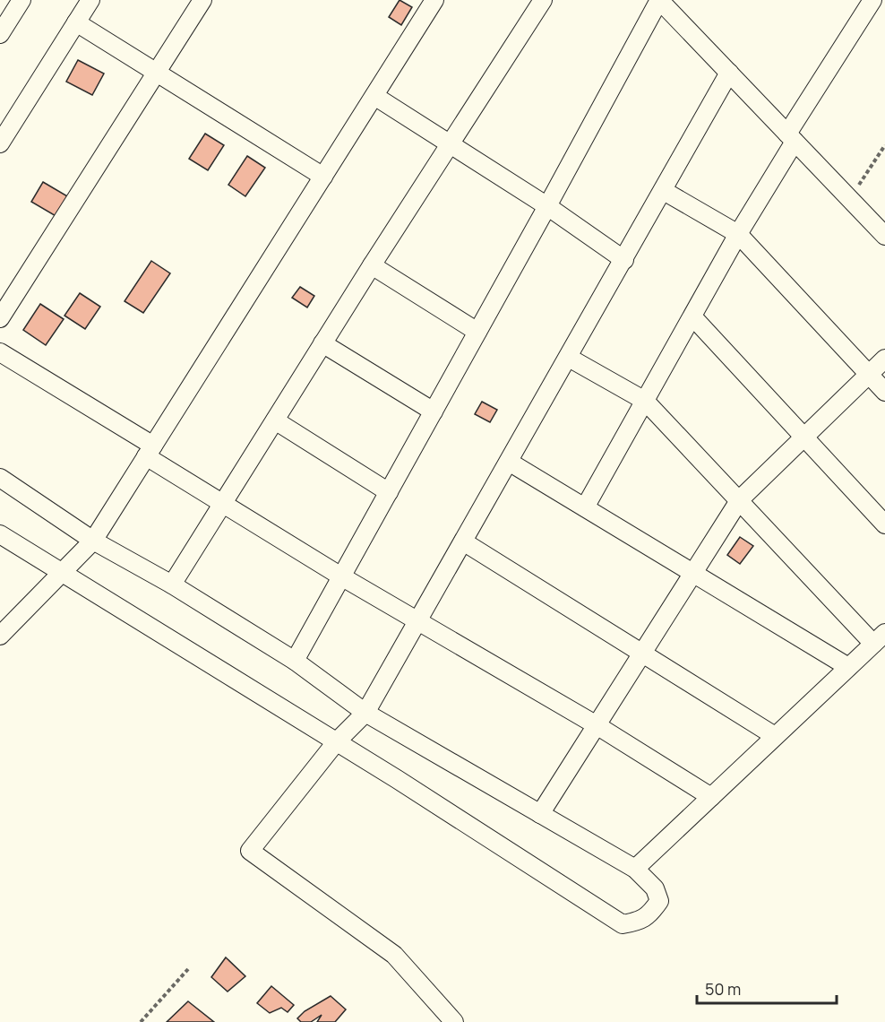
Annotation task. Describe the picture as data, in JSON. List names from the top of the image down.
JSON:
{
  "scale_bar": "50 m"
}
